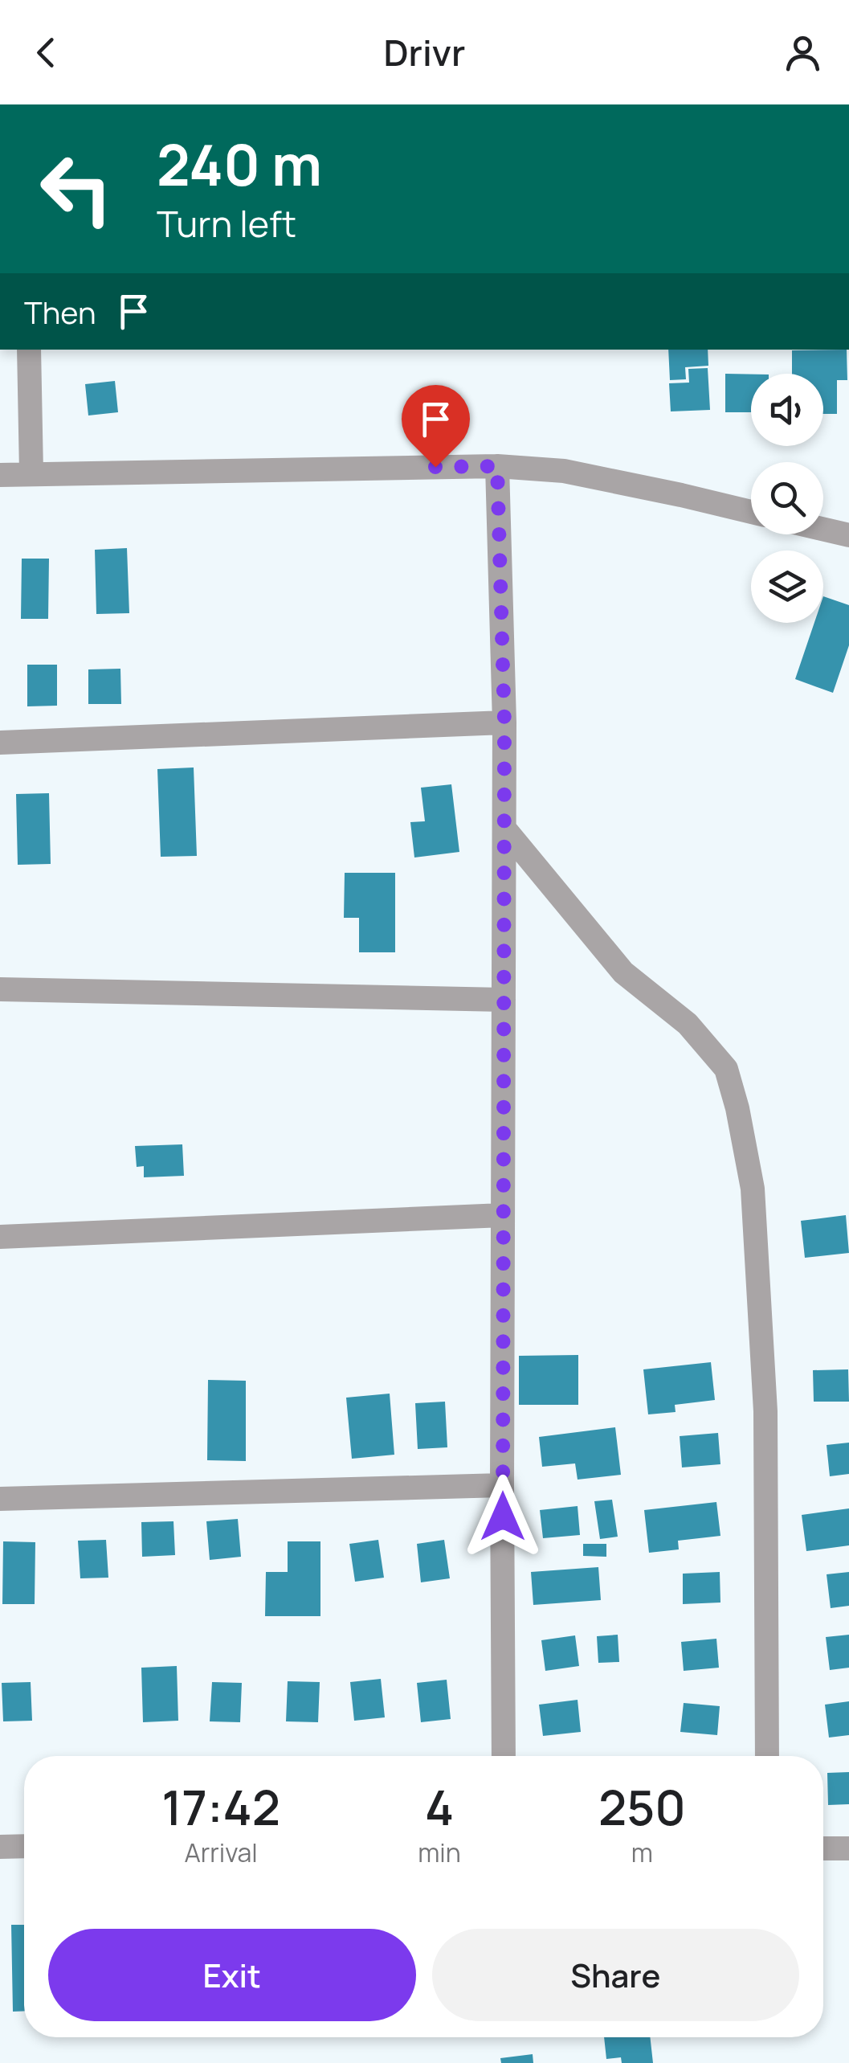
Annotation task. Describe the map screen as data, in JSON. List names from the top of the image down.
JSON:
{
  "page": {
    "header": "Drivr",
    "turn": ["240 m", "Turn left"],
    "then": "Then",
    "eta": [
      "17:42",
      "Arrival",
      "4",
      "min",
      "250",
      "m"
    ],
    "buttons": ["Exit", "Share"]
  }
}
